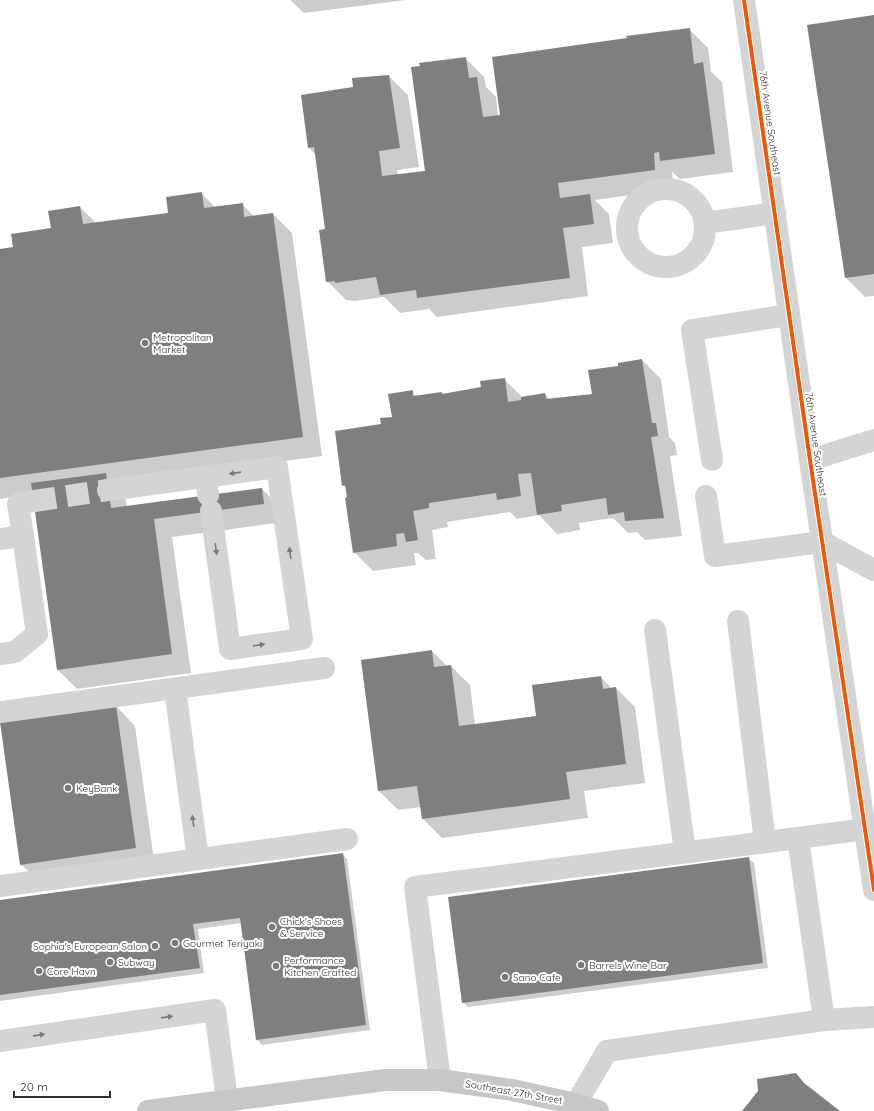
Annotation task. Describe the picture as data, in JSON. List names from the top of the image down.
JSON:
{
  "streets": {
    "main road": ["Southeast 27th Street"],
    "street": ["76th Avenue Southeast"]
  },
  "places": [
    "Metropolitan Market",
    "KeyBank",
    "Chick's Shoes & Service",
    "Gourmet Teriyaki",
    "Sophia's European Salon",
    "Subway",
    "Barrels Wine Bar",
    "Performance Kitchen Crafted",
    "Core Havn",
    "Sano Cafe"
  ],
  "scale_bar": "20 m"
}
